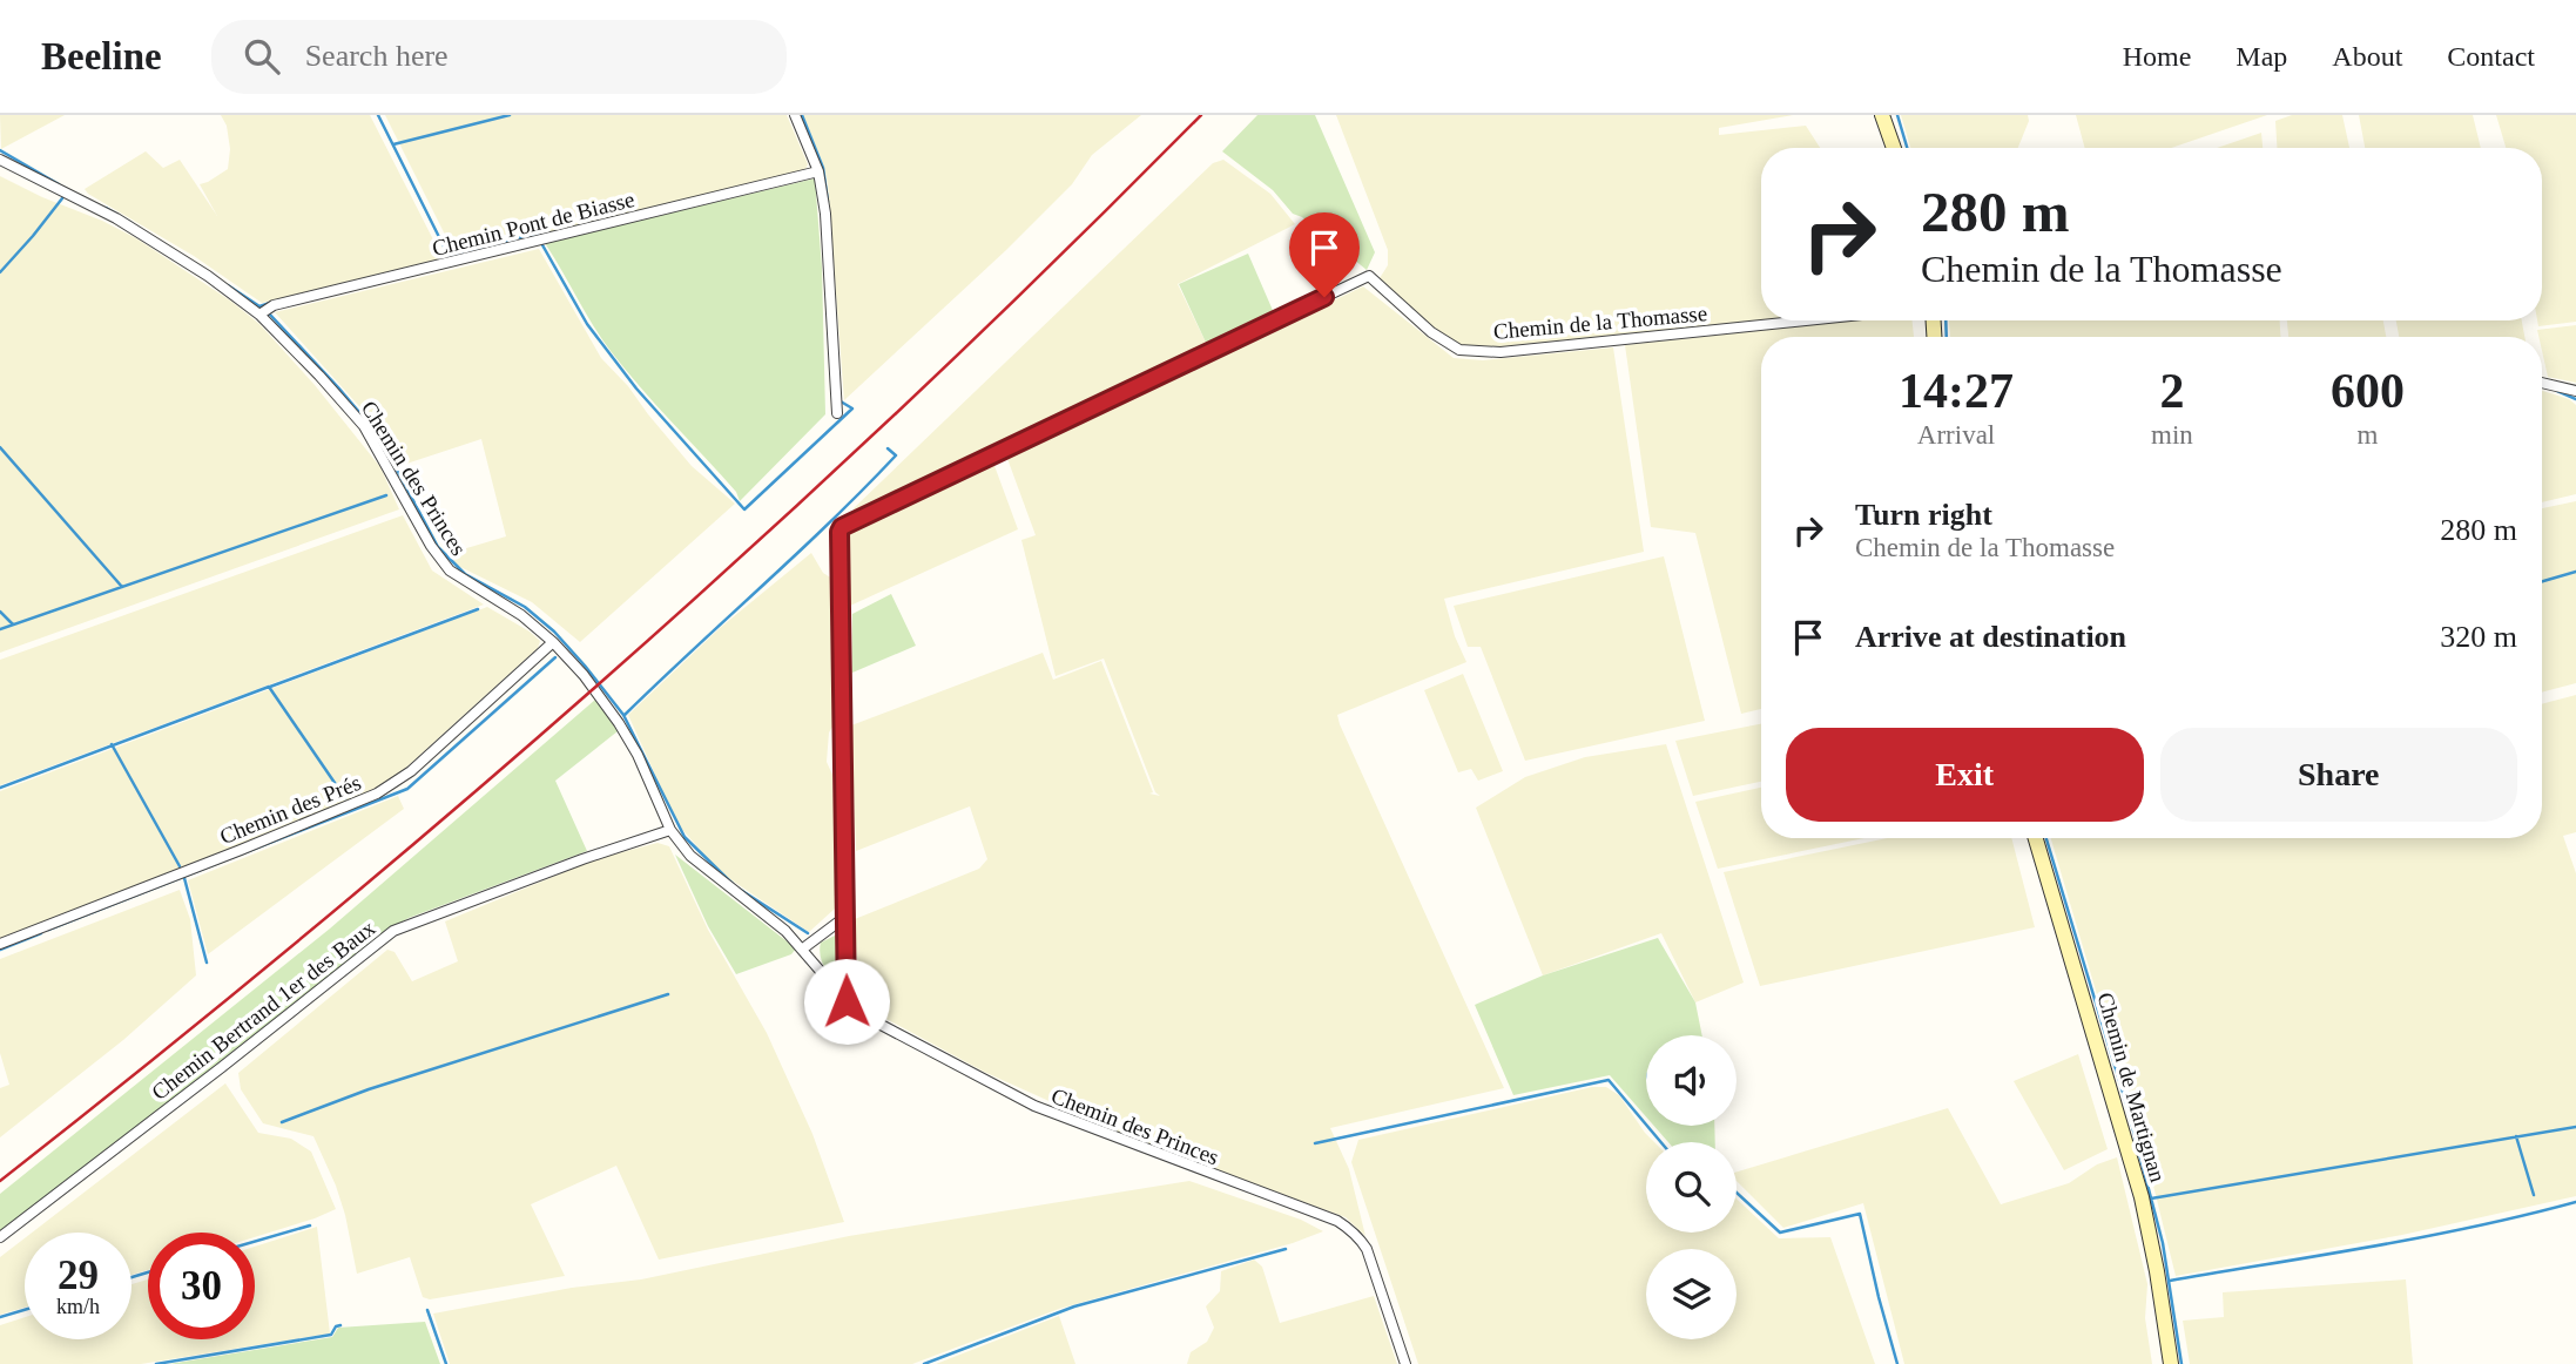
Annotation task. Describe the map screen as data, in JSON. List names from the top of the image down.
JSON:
{
  "streets": {
    "main road": ["Chemin de Martignan"],
    "street": [
      "Chemin Pont de Biasse",
      "Chemin de la Thomasse",
      "Chemin des Princes",
      "Chemin des Prés",
      "Chemin Bertrand 1er des Baux"
    ]
  },
  "crossings": [
    ["Chemin Pont de Biasse", "Chemin des Princes"],
    ["Chemin des Princes", "Chemin des Prés"],
    ["Chemin des Princes", "Chemin Bertrand 1er des Baux"]
  ],
  "page": {
    "header": "Beeline",
    "search": "Search here",
    "nav": [
      "Home",
      "Map",
      "About",
      "Contact"
    ],
    "turn": ["280 m", "Chemin de la Thomasse"],
    "eta": [
      "14:27",
      "Arrival",
      "2",
      "min",
      "600",
      "m"
    ],
    "list": [
      {
        "name": "Turn right",
        "note": "Chemin de la Thomasse",
        "value": "280 m"
      },
      {
        "name": "Arrive at destination",
        "value": "320 m"
      }
    ],
    "buttons": ["Exit", "Share"],
    "speed": "29 km/h",
    "limit": "30"
  }
}
